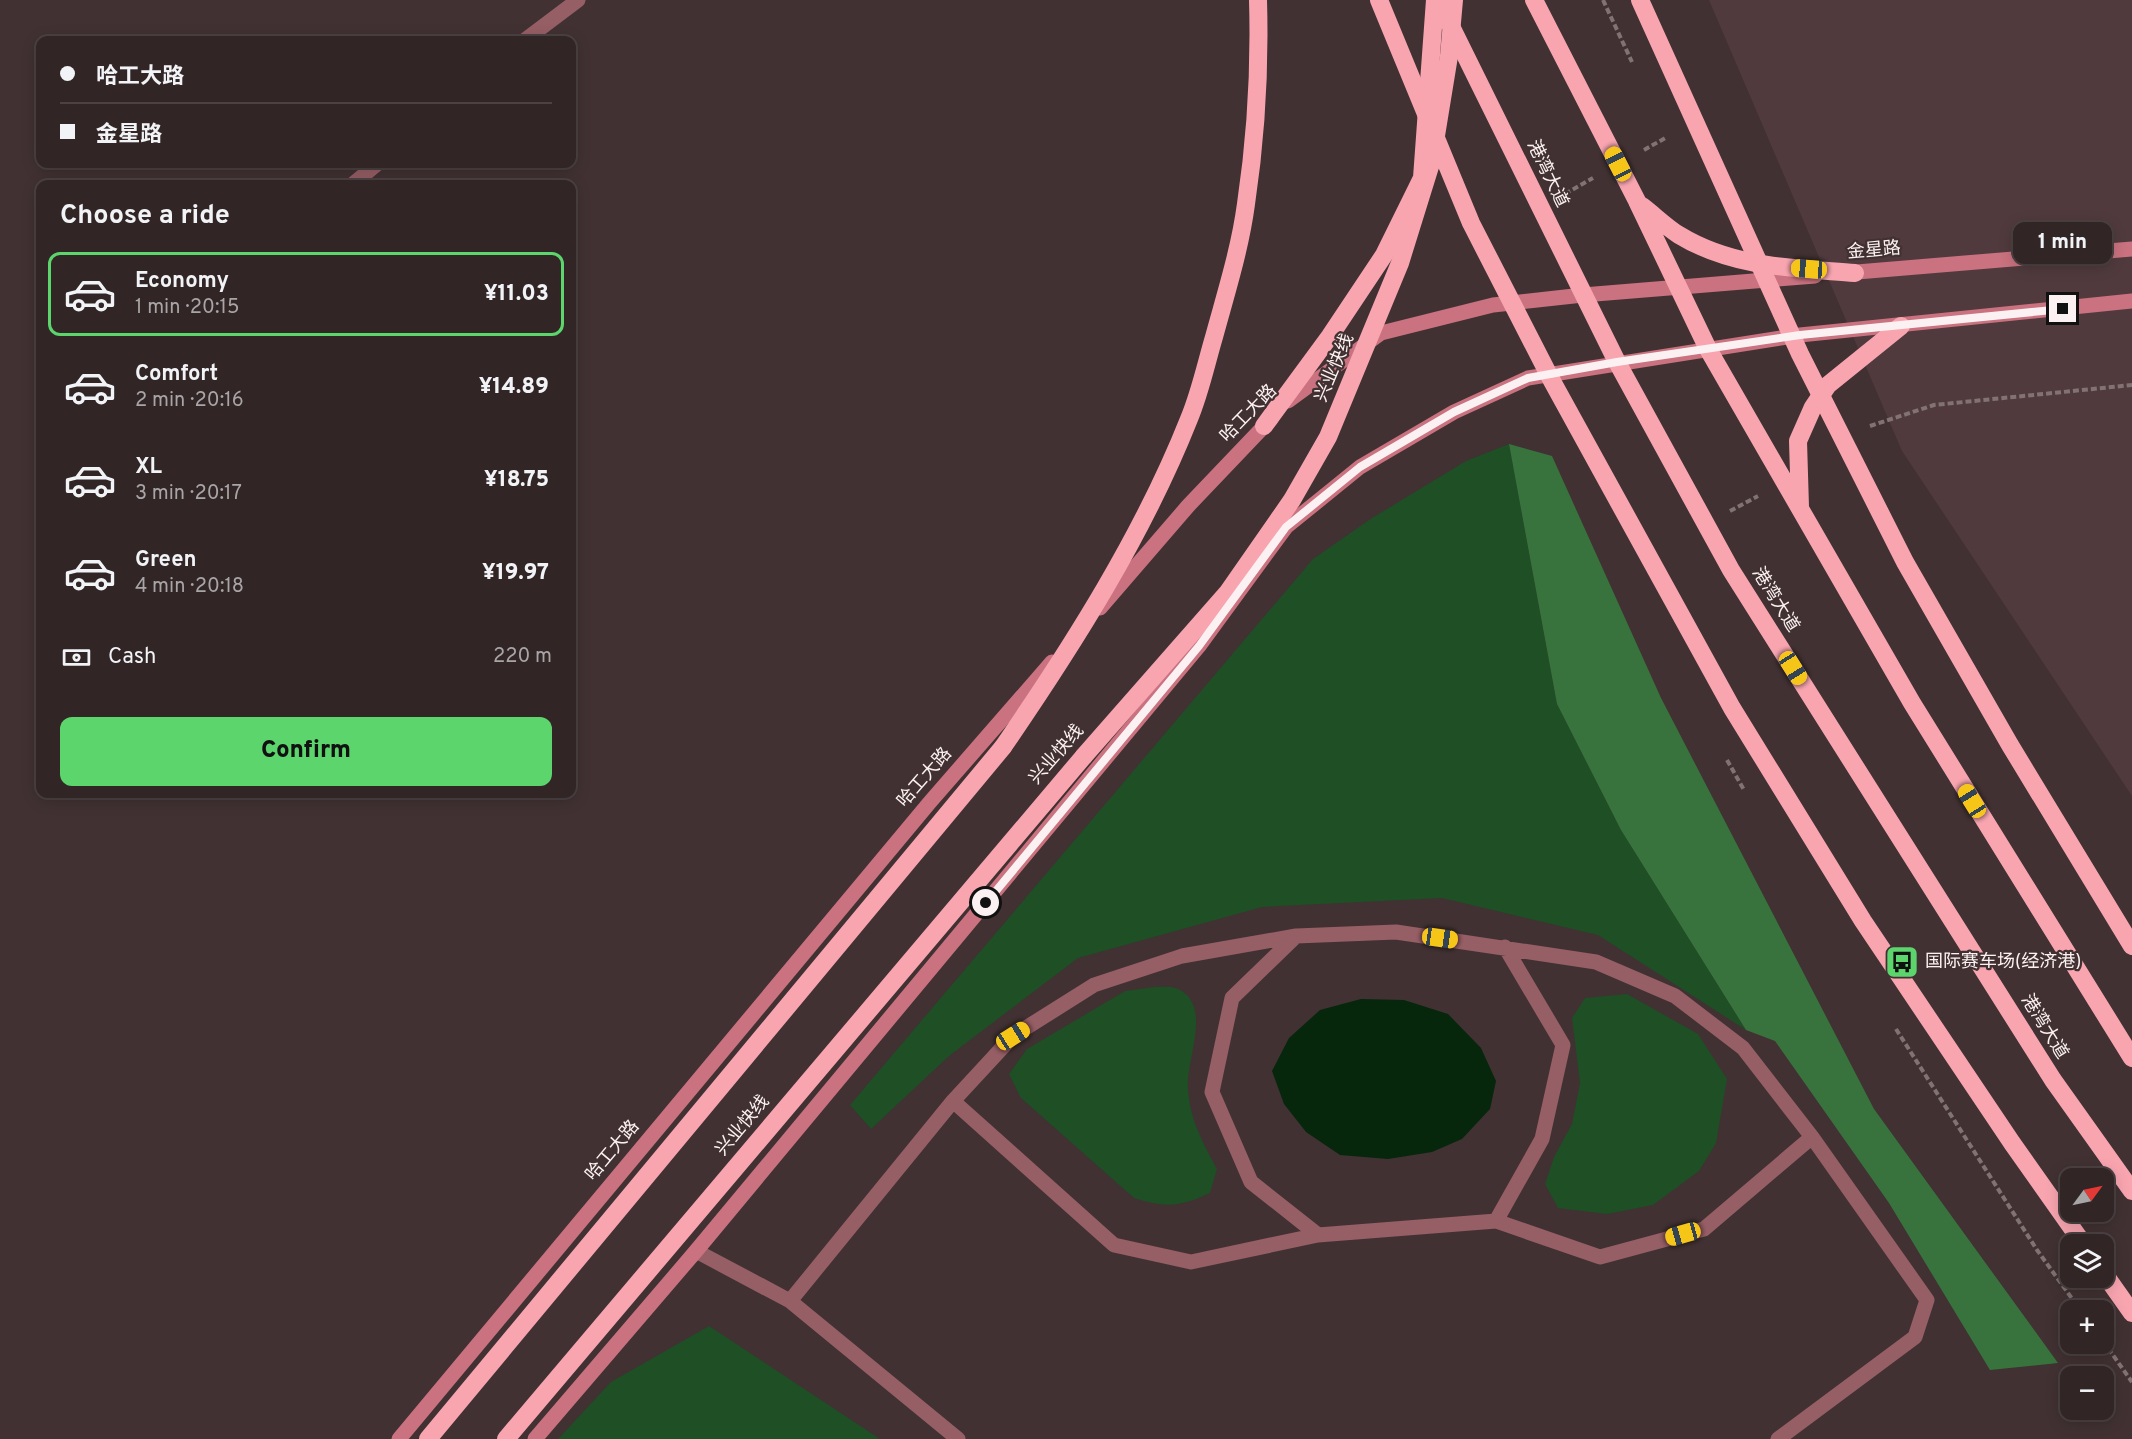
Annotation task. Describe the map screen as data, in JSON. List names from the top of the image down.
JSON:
{
  "streets": {
    "highway": ["港湾大道", "兴业快线"],
    "street": ["金星路", "哈工大路"]
  },
  "crossings": [
    ["港湾大道", "金星路"],
    ["港湾大道", "哈工大路"],
    ["金星路", "哈工大路"]
  ],
  "places": {
    "bus stop": ["国际赛车场(经济港)"]
  },
  "north": "top right",
  "page": {
    "banner": ["哈工大路", "金星路"],
    "heading": "Choose a ride",
    "bubble": "1 min",
    "list": [
      {
        "name": "Economy",
        "note": "1 min · 20:15",
        "value": "¥11.03"
      },
      {
        "name": "Comfort",
        "note": "2 min · 20:16",
        "value": "¥14.89"
      },
      {
        "name": "XL",
        "note": "3 min · 20:17",
        "value": "¥18.75"
      },
      {
        "name": "Green",
        "note": "4 min · 20:18",
        "value": "¥19.97"
      }
    ],
    "pay": ["Cash", "220 m"],
    "buttons": "Confirm",
    "map_buttons": ["+", "−"]
  }
}
